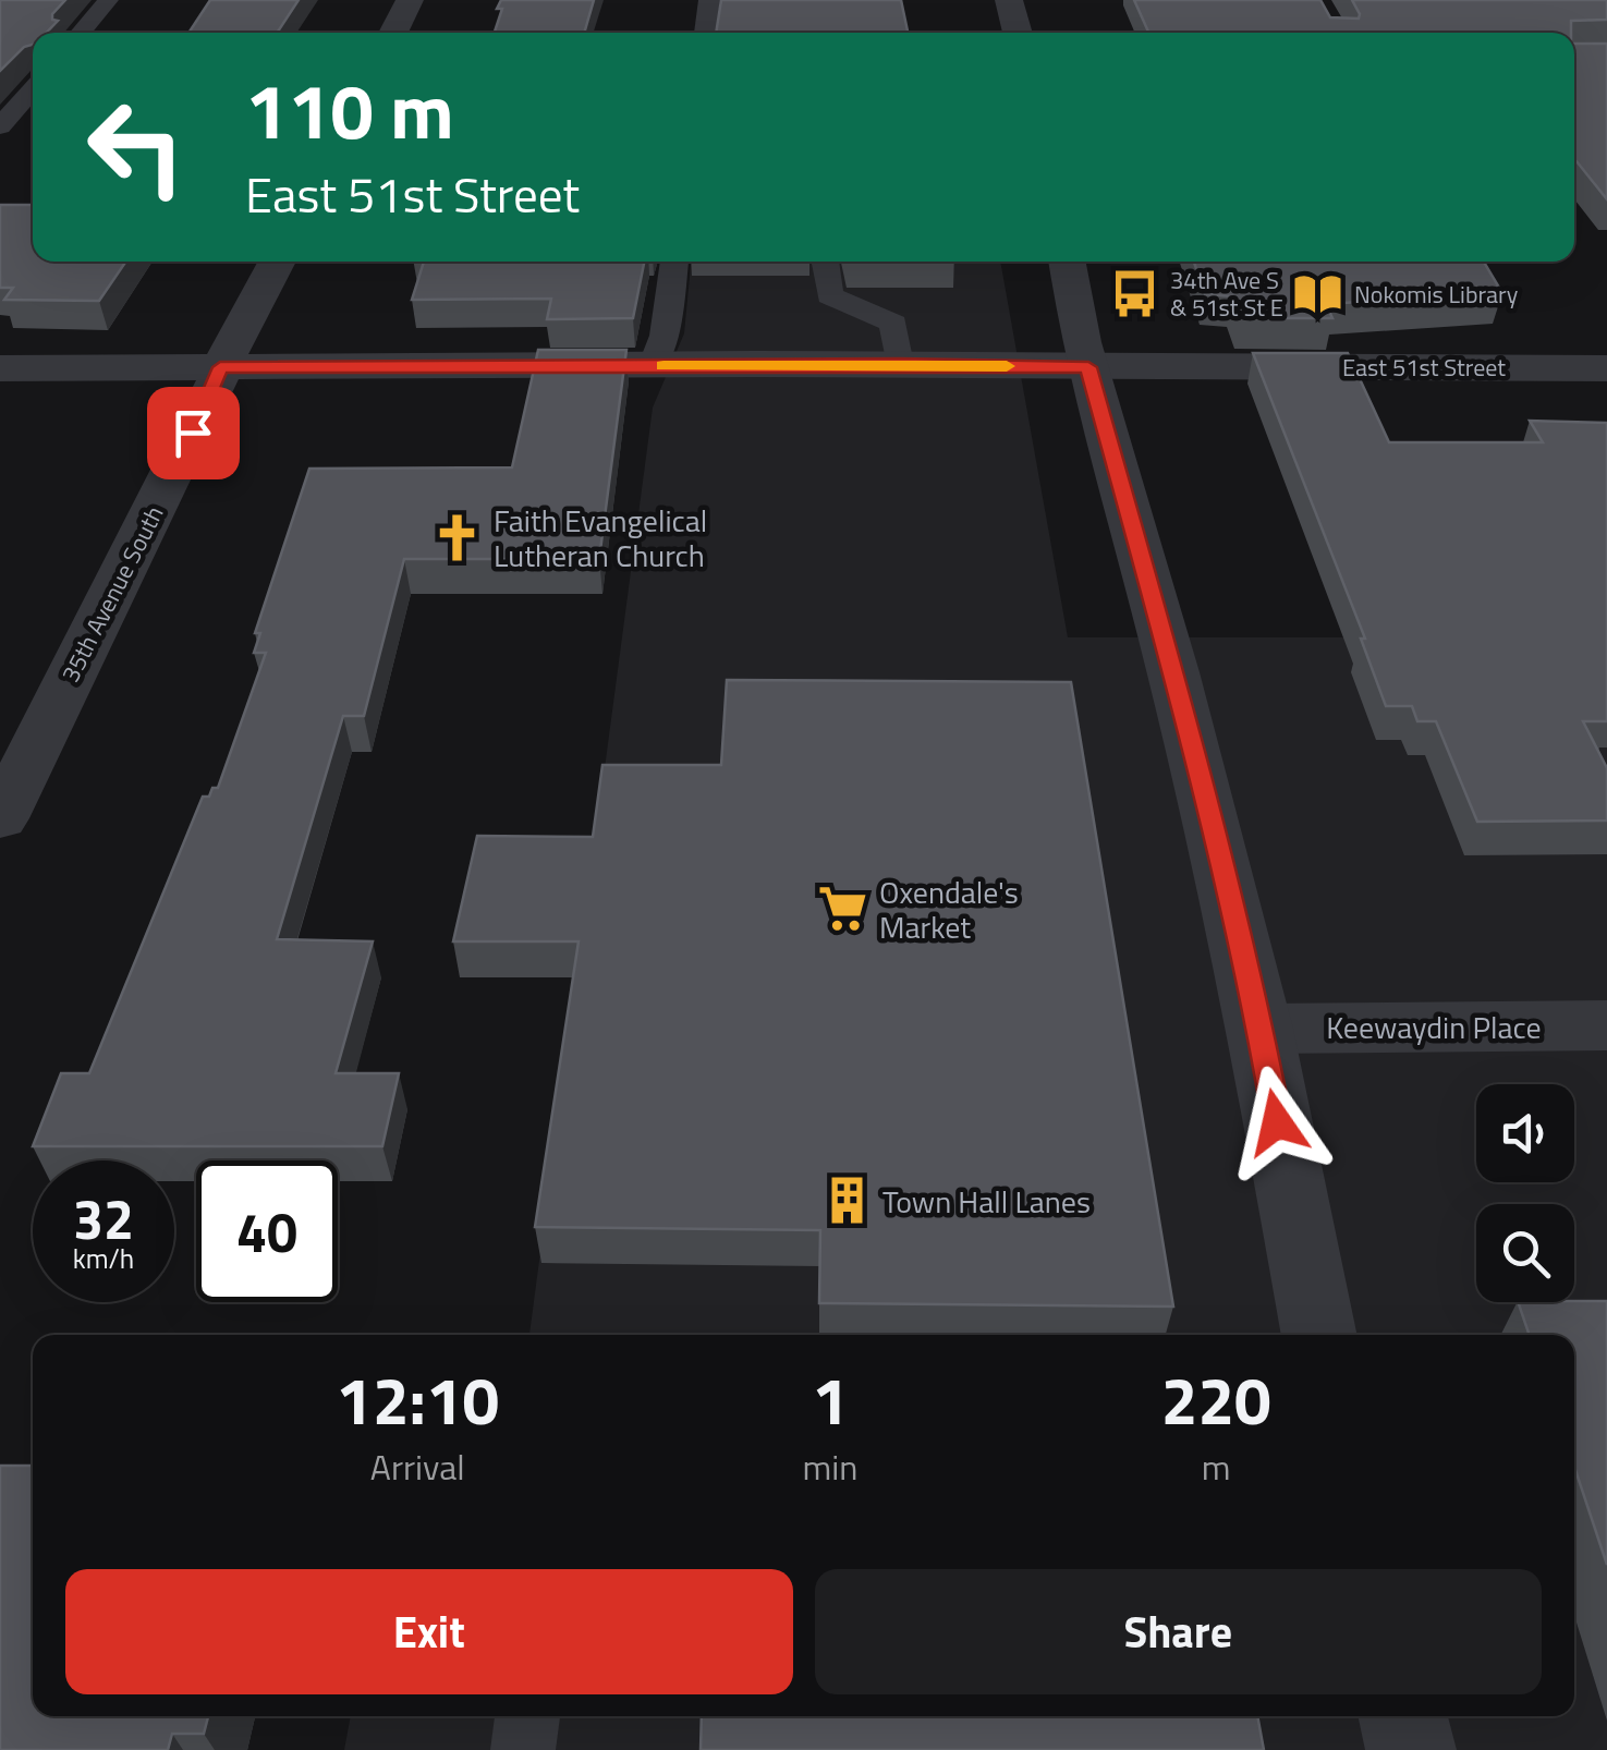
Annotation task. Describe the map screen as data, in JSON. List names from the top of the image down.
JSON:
{
  "streets": {
    "street": ["East 51st Street", "35th Avenue South", "Keewaydin Place"]
  },
  "crossings": [
    ["East 51st Street", "35th Avenue South"]
  ],
  "places": {
    "bus stop": ["34th Ave S & 51st St E"],
    "library": ["Nokomis Library"],
    "church": ["Faith Evangelical Lutheran Church"],
    "supermarket": ["Oxendale's Market"],
    "building": ["Town Hall Lanes"]
  },
  "page": {
    "turn": ["110 m", "East 51st Street"],
    "speed": "32 km/h",
    "limit": "40",
    "eta": [
      "12:10",
      "Arrival",
      "1",
      "min",
      "220",
      "m"
    ],
    "buttons": ["Exit", "Share"]
  }
}
